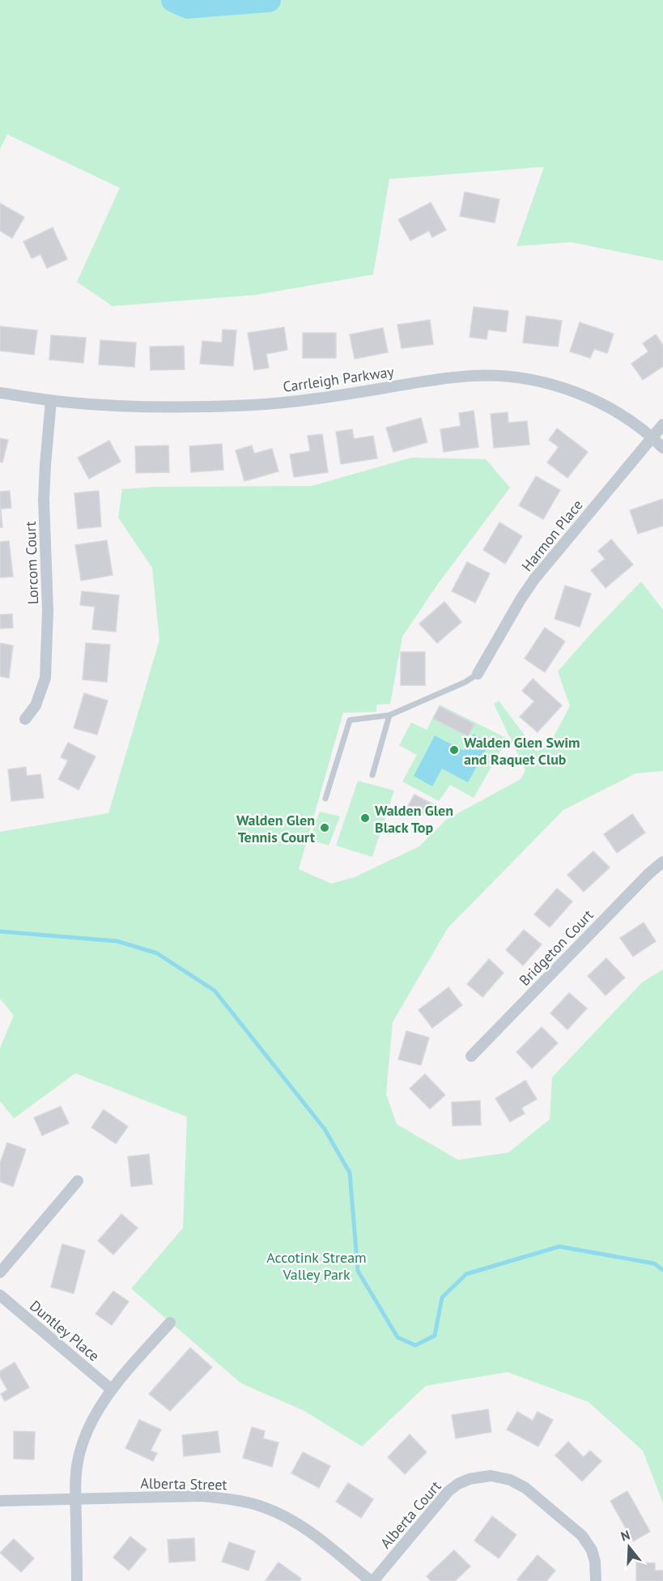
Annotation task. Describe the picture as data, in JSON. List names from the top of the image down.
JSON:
{
  "streets": {
    "street": [
      "Carrleigh Parkway",
      "Harmon Place",
      "Lorcom Court",
      "Bridgeton Court",
      "Duntley Place",
      "Alberta Street",
      "Alberta Court"
    ]
  },
  "crossings": [
    ["Carrleigh Parkway", "Harmon Place"],
    ["Carrleigh Parkway", "Lorcom Court"],
    ["Alberta Street", "Alberta Court"]
  ],
  "parks": ["Accotink Stream Valley Park"],
  "places": ["Walden Glen Swim and Raquet Club", "Walden Glen Black Top", "Walden Glen Tennis Court"],
  "north": "top"
}
